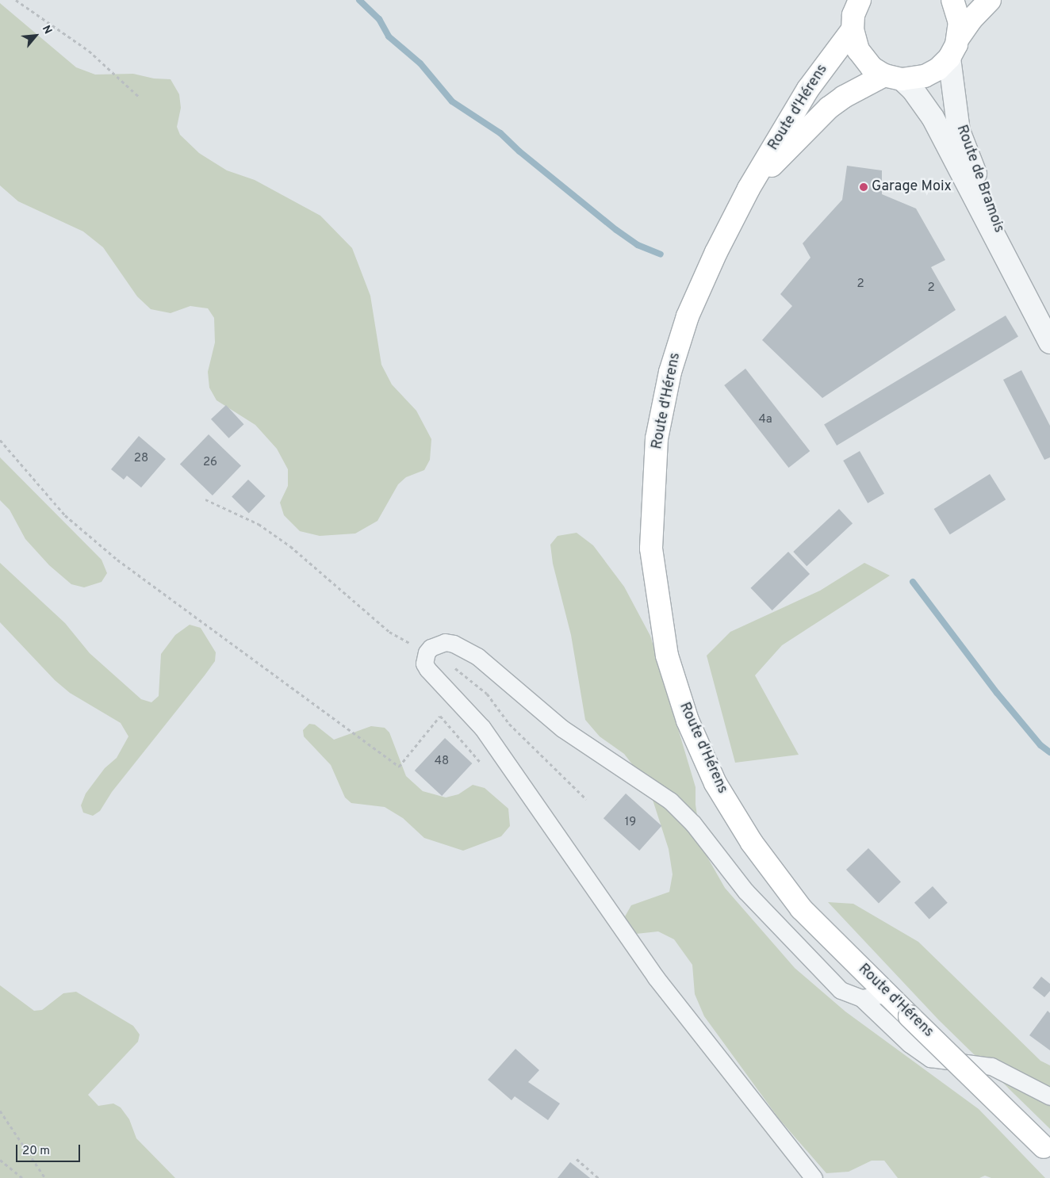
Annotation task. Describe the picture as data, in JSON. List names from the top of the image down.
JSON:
{
  "streets": {
    "main road": ["Route d'Hérens"],
    "street": ["Route de Bramois"]
  },
  "crossings": [
    ["Route d'Hérens", "Route de Bramois"]
  ],
  "places": ["Garage Moix"],
  "house_numbers": [
    "2",
    "2",
    "4a",
    "28",
    "26",
    "48",
    "19"
  ],
  "scale_bar": "20 m",
  "north": "top right"
}
